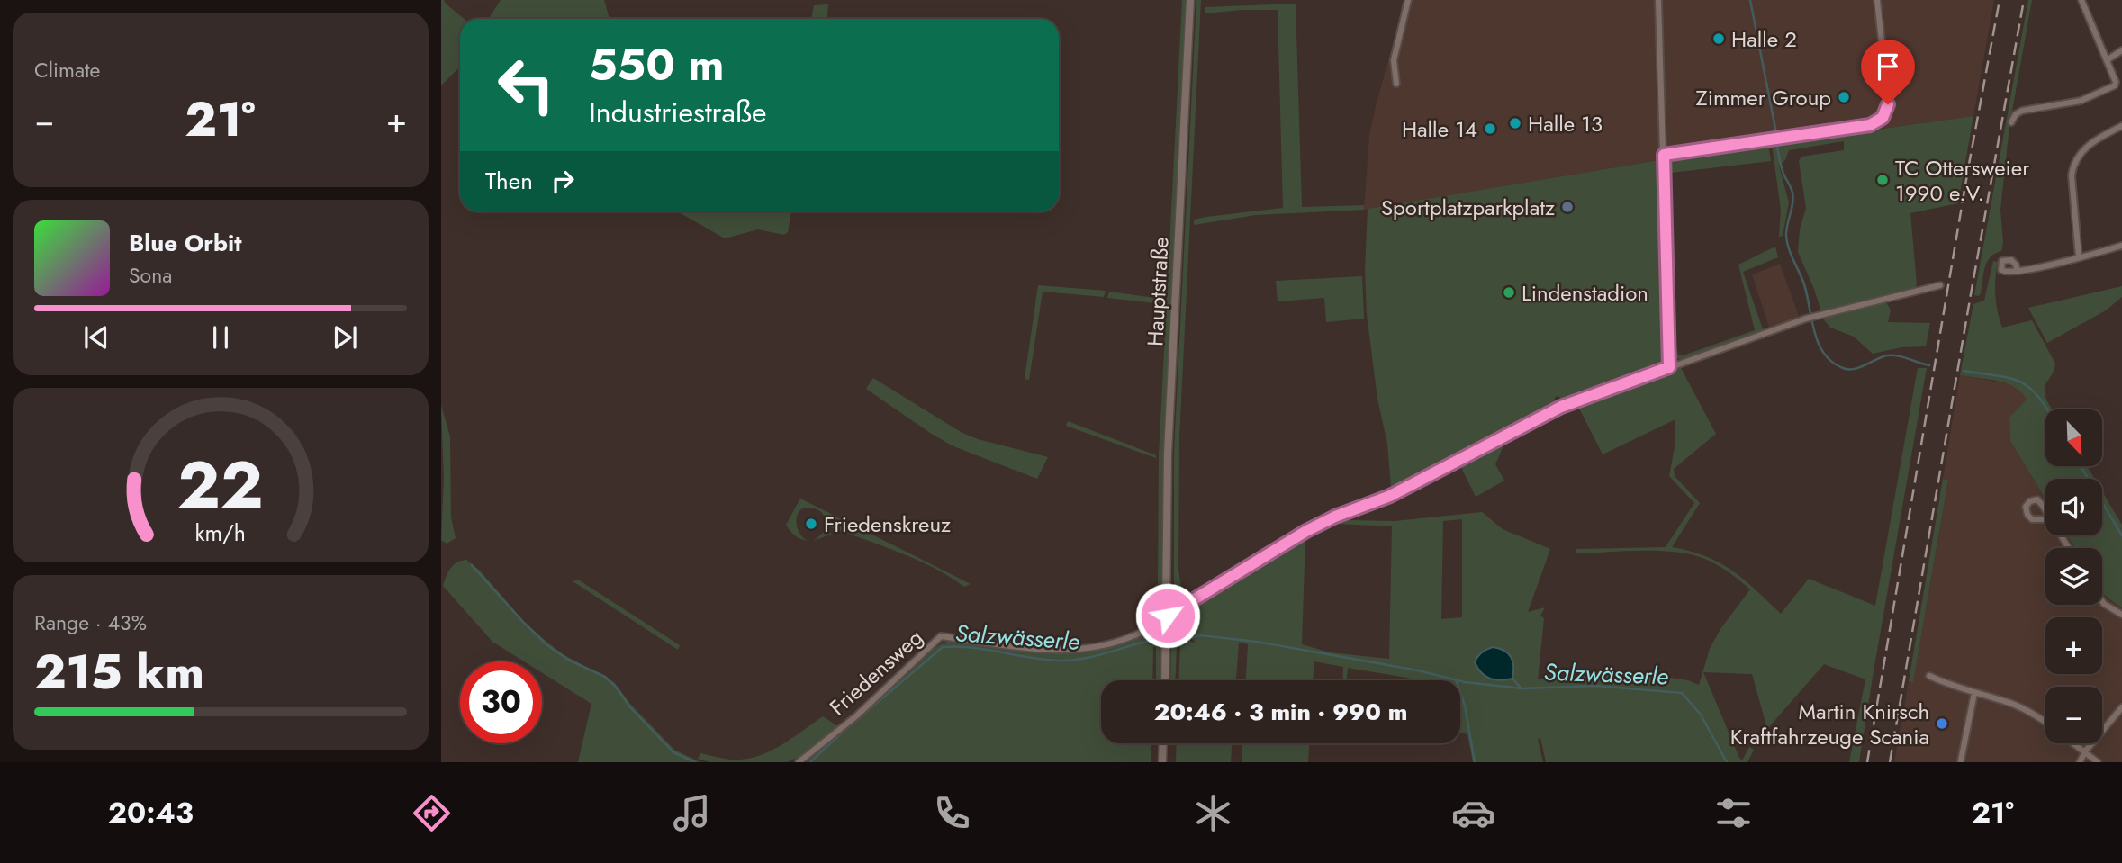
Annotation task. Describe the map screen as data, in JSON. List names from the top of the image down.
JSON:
{
  "streets": {
    "street": ["Hauptstraße", "Friedensweg"]
  },
  "crossings": [
    ["Hauptstraße", "Friedensweg"]
  ],
  "water": ["Salzwässerle"],
  "places": [
    "Halle 2",
    "Zimmer Group",
    "Halle 13",
    "Halle 14",
    "TC Ottersweier 1990 e.V.",
    "Sportplatzparkplatz",
    "Lindenstadion",
    "Friedenskreuz",
    "Martin Knirsch Kraftfahrzeuge Scania"
  ],
  "north": "bottom right",
  "page": {
    "tile": [
      "Climate",
      ["Range · 43%", "215 km"]
    ],
    "turn": ["550 m", "Industriestraße"],
    "heat": ["−", "21°", "+"],
    "then": "Then",
    "song": ["Blue Orbit", "Sona"],
    "map_buttons": ["+", "−"],
    "limit": "30",
    "trip": "20:46 · 3 min · 990 m",
    "tabs": ["20:43", "21°"],
    "gauge": ["22", "km/h"]
  }
}
